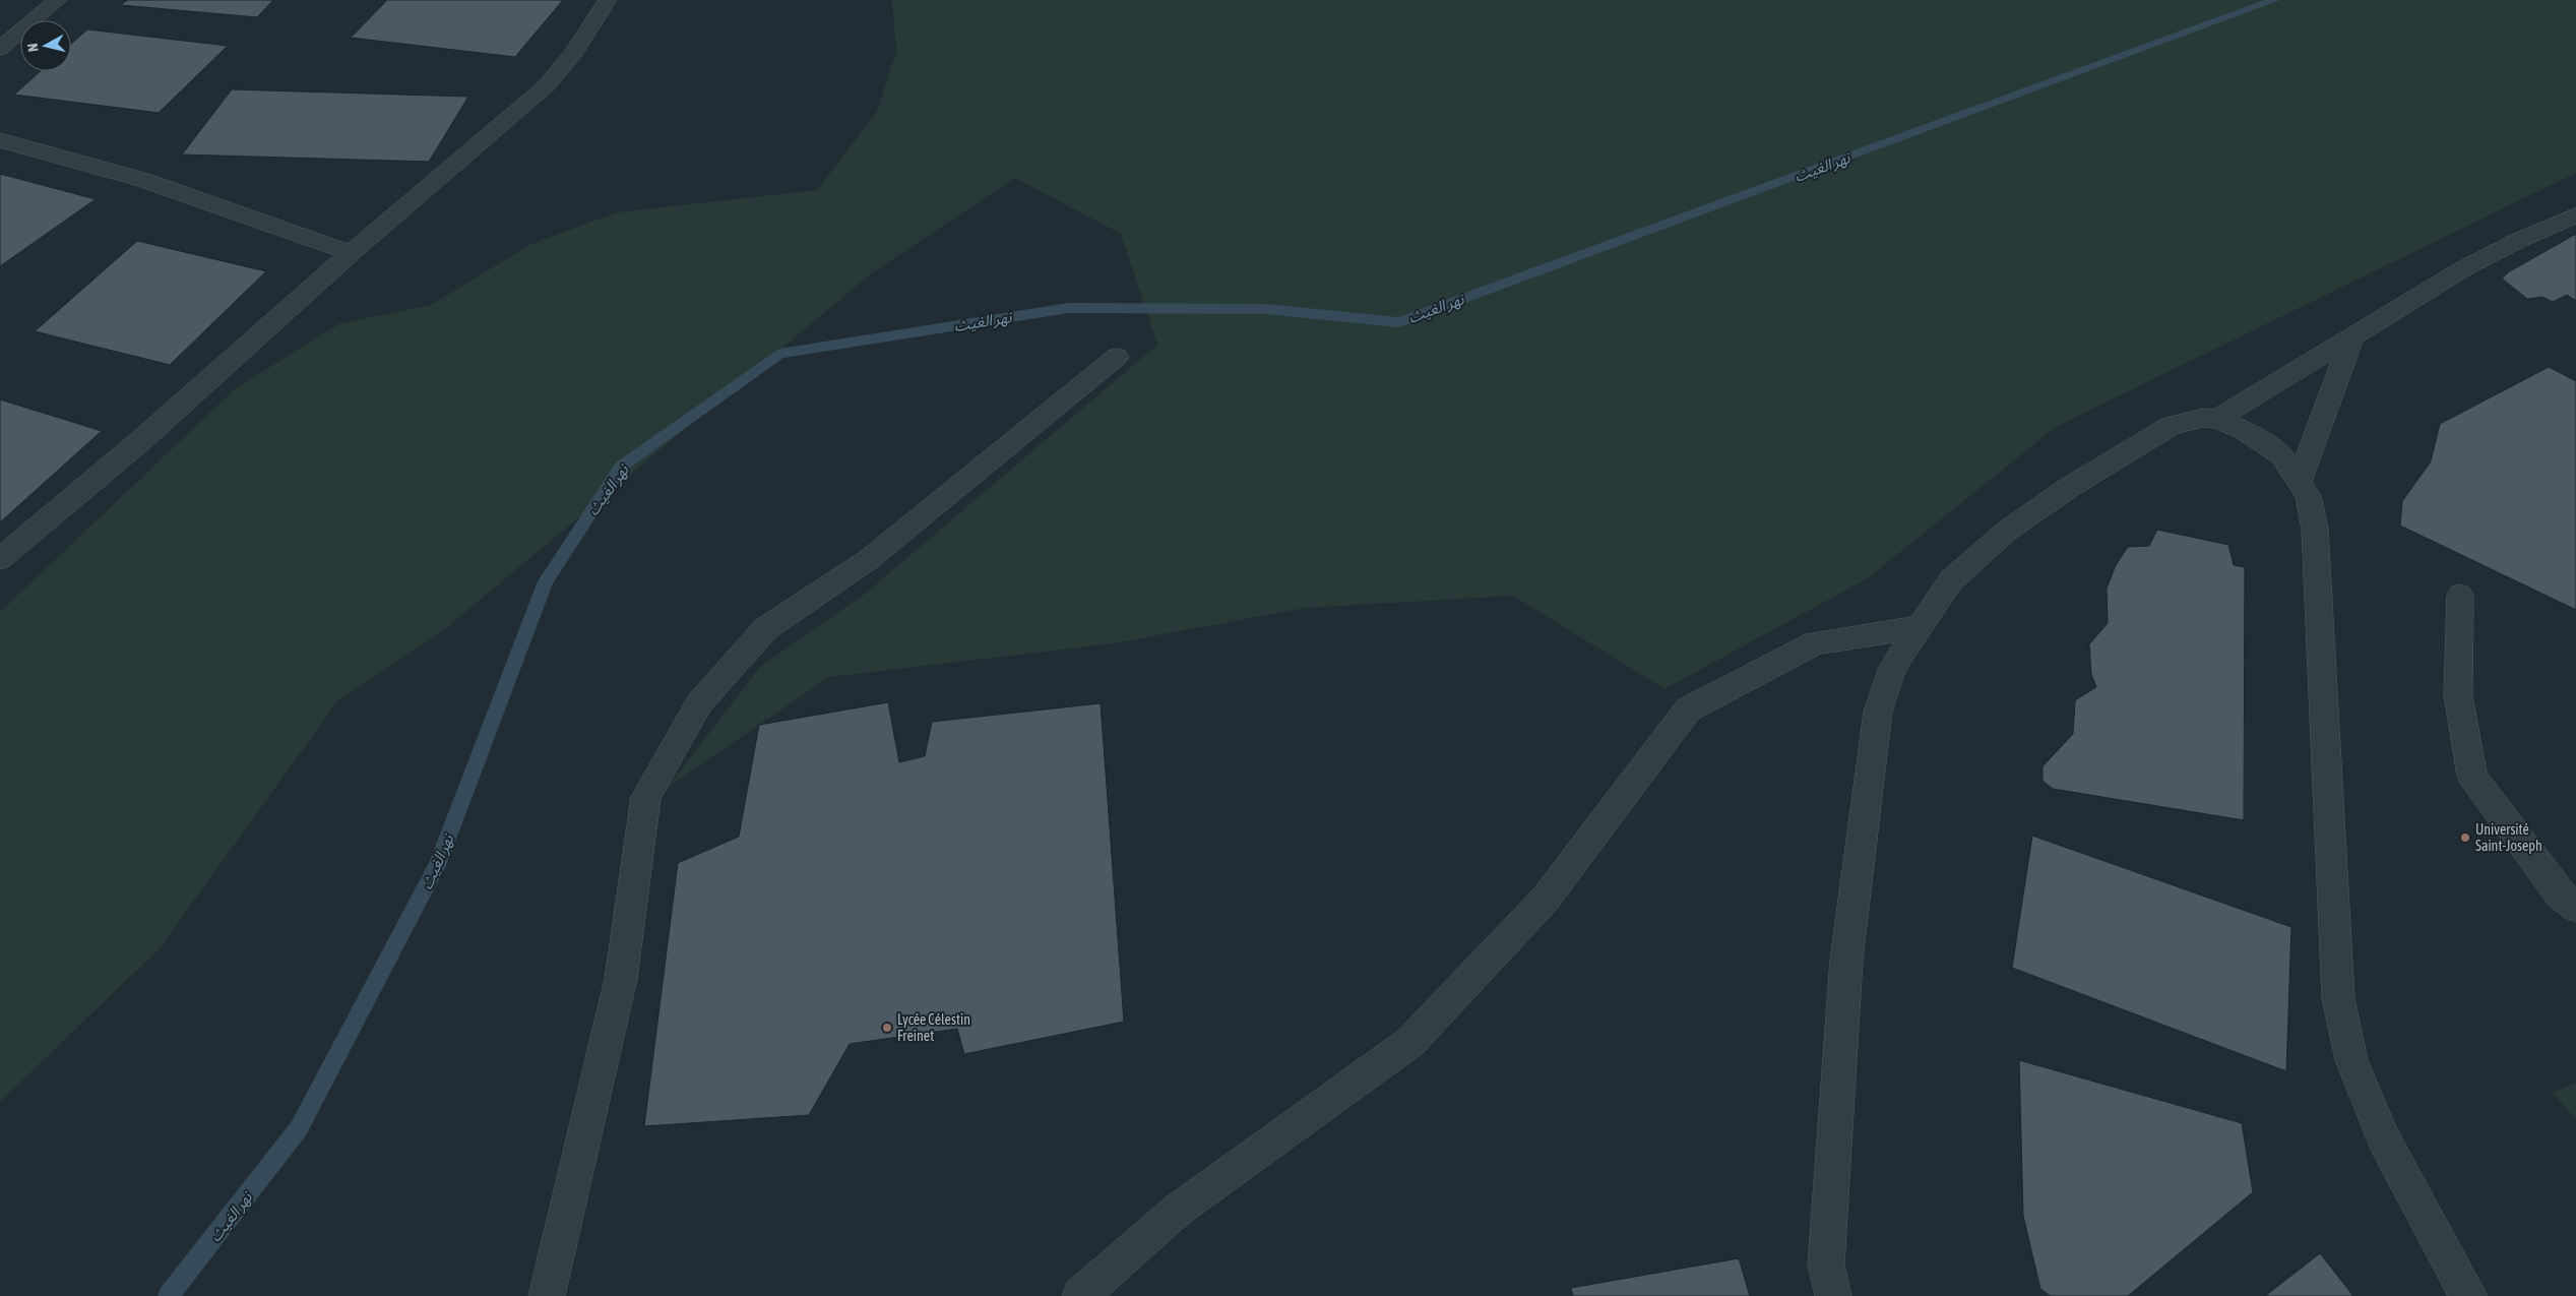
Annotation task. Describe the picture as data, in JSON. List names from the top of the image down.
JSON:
{
  "water": ["نهر الغيث"],
  "places": ["Université Saint-Joseph", "Lycée Célestin Freinet"],
  "north": "left"
}
